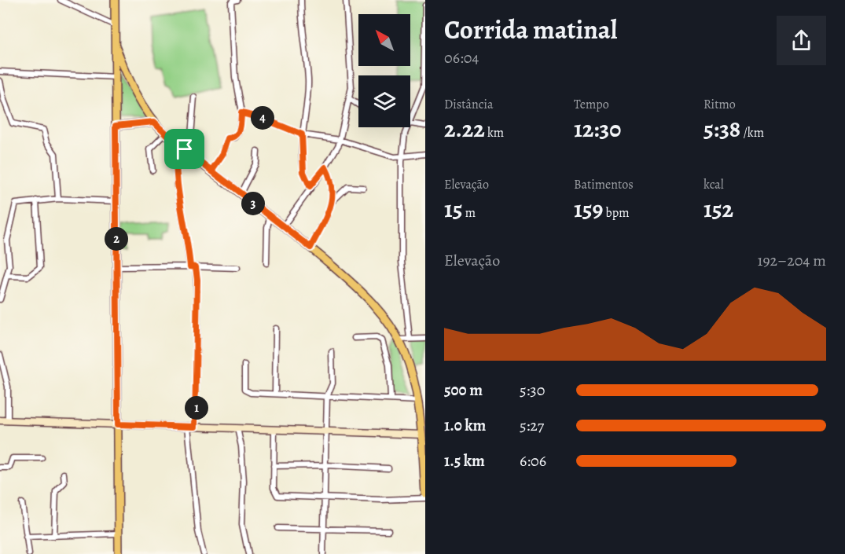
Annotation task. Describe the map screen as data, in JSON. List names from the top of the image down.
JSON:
{
  "north": "top left",
  "page": {
    "heading": ["Corrida matinal", "06:04"],
    "stats": [
      ["Distância", "2.22 km"],
      ["Tempo", "12:30"],
      ["Ritmo", "5:38 /km"],
      ["Elevação", "15 m"],
      ["Batimentos", "159 bpm"],
      ["kcal", "152"]
    ],
    "pins": [
      "4",
      "3",
      "2",
      "1"
    ],
    "chart": ["Elevação", "192–204 m"],
    "list": [
      {
        "name": "500 m",
        "note": "5:30"
      },
      {
        "name": "1.0 km",
        "note": "5:27"
      },
      {
        "name": "1.5 km",
        "note": "6:06"
      }
    ]
  }
}
